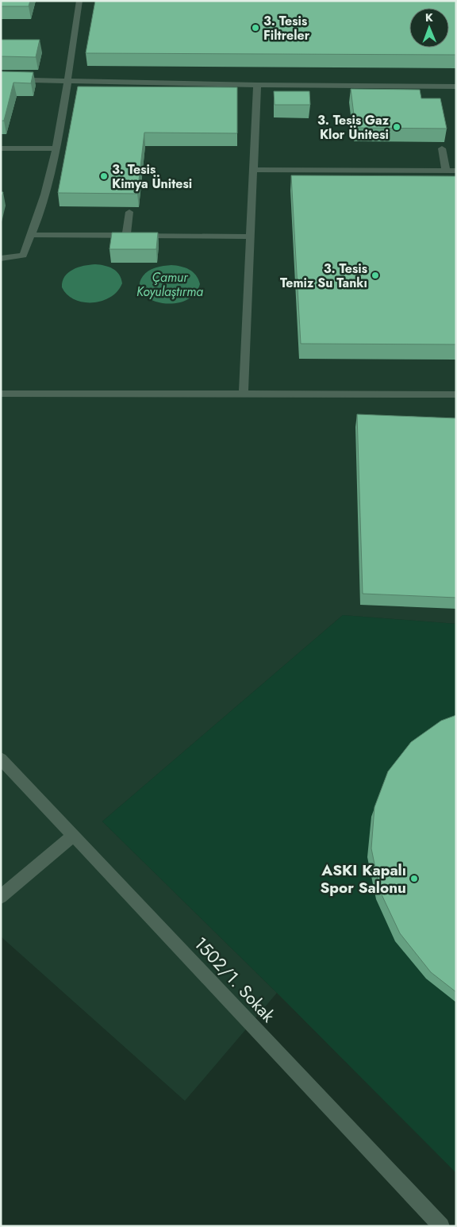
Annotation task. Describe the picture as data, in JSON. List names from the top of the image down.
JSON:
{
  "streets": {
    "lane": ["1502/1. Sokak"]
  },
  "water": ["Çamur Koyulaştırma"],
  "places": [
    "3. Tesis Filtreler",
    "3. Tesis Gaz Klor Ünitesi",
    "3. Tesis Kimya Ünitesi",
    "3. Tesis Temiz Su Tankı",
    "ASKI Kapalı Spor Salonu"
  ],
  "north": "top"
}
